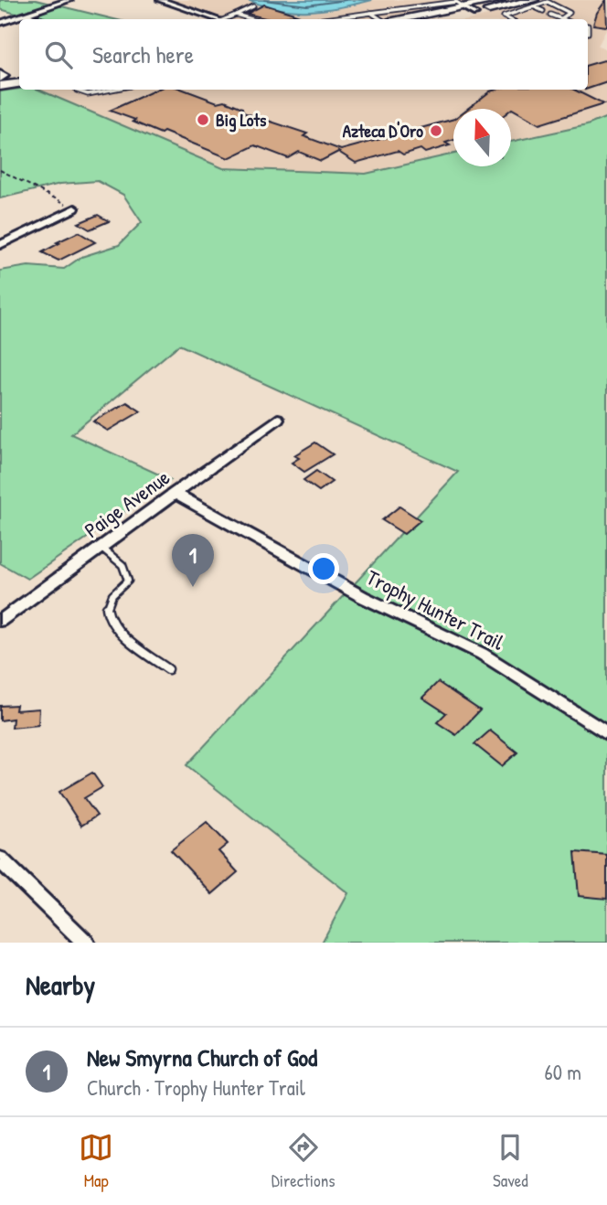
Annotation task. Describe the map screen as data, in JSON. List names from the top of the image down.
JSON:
{
  "streets": {
    "street": ["Paige Avenue", "Trophy Hunter Trail"]
  },
  "crossings": [
    ["Paige Avenue", "Trophy Hunter Trail"]
  ],
  "places": ["Big Lots", "Azteca D'Oro"],
  "north": "top",
  "page": {
    "search": "Search here",
    "pins": "1",
    "heading": "Nearby",
    "list": [
      {
        "mark": "1",
        "name": "New Smyrna Church of God",
        "note": "Church · Trophy Hunter Trail",
        "value": "60 m"
      }
    ],
    "nav": ["Map", "Directions", "Saved"]
  }
}
